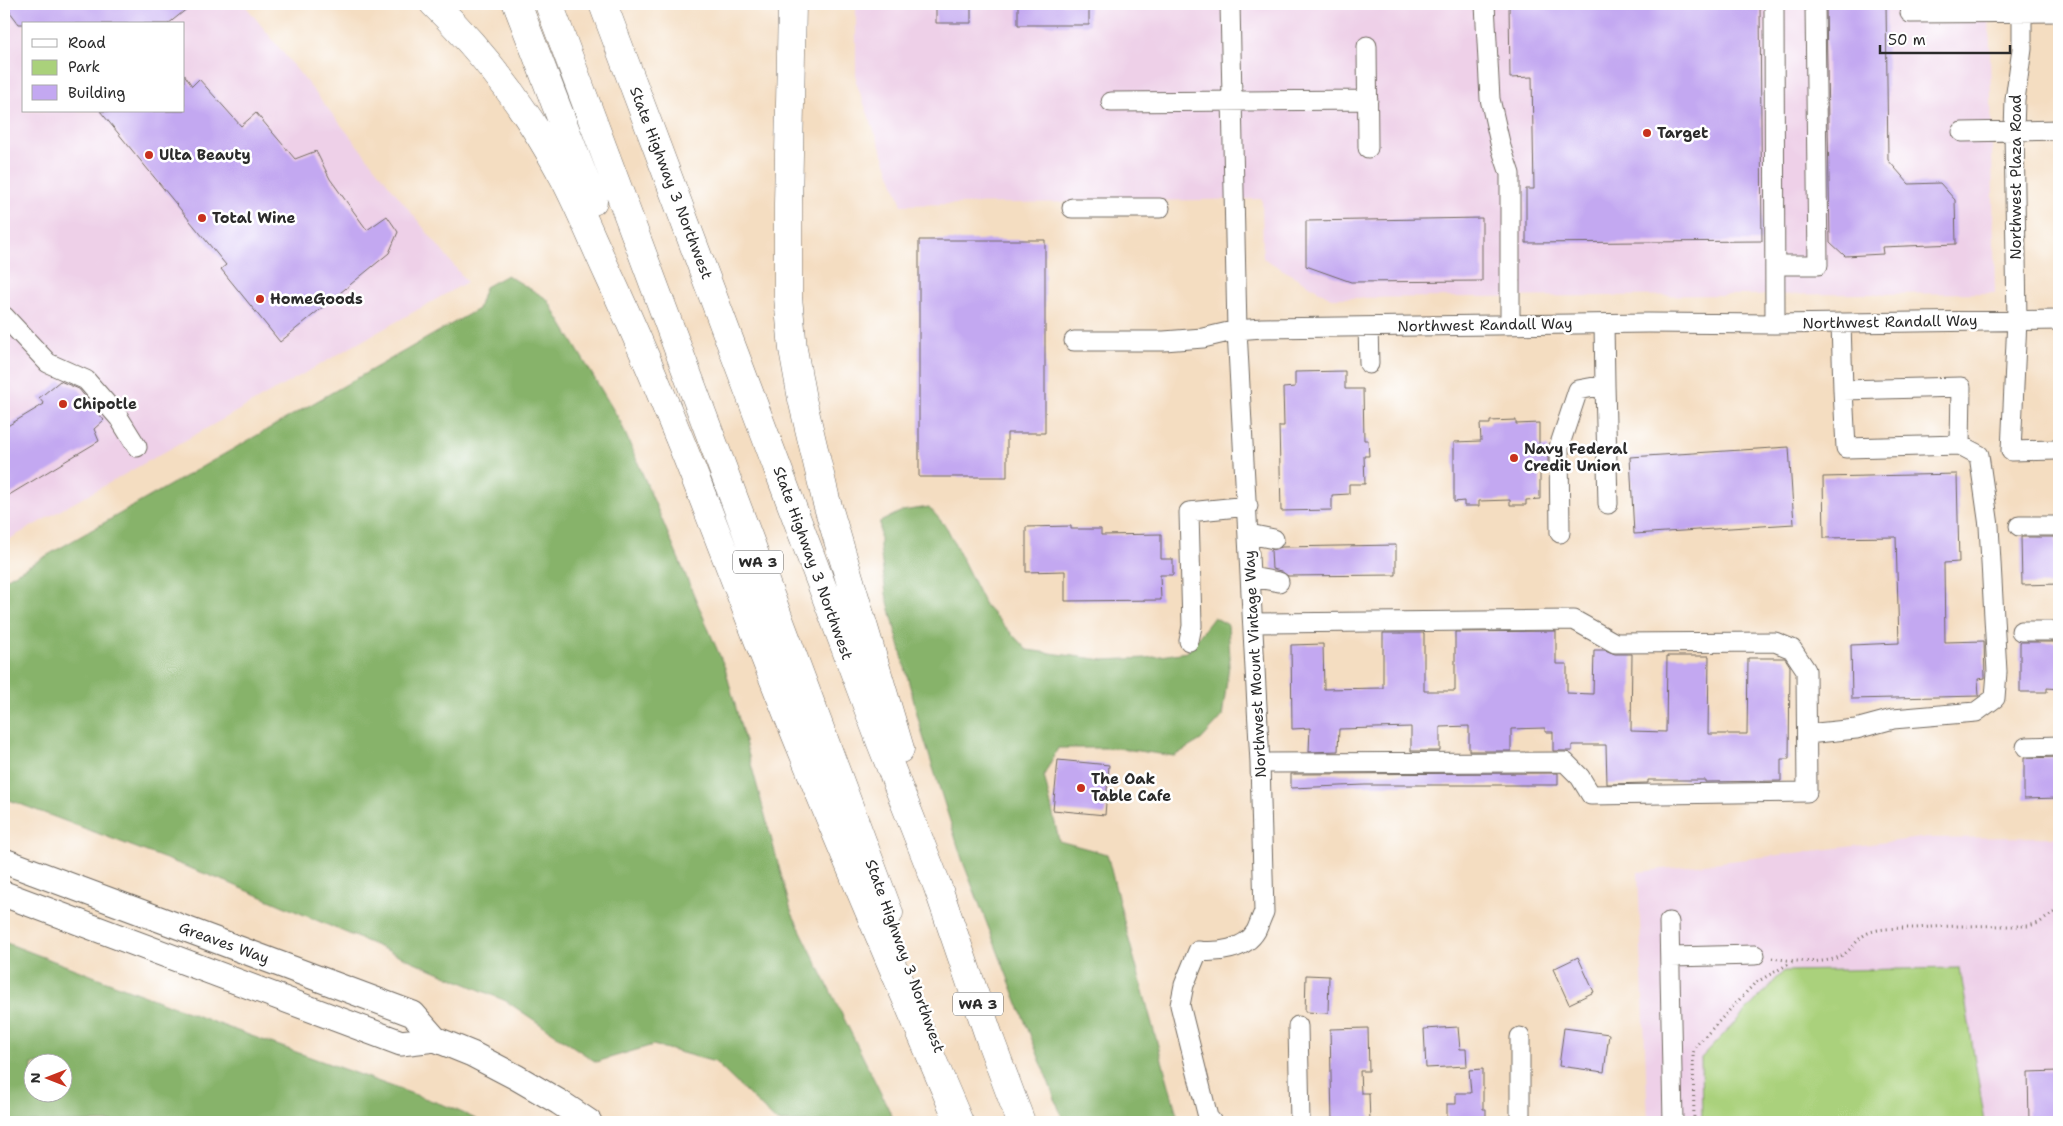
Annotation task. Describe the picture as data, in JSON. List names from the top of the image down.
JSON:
{
  "streets": {
    "highway": ["State Highway 3 Northwest", "WA 3"],
    "main road": ["Greaves Way"],
    "street": ["Northwest Plaza Road", "Northwest Randall Way", "Northwest Mount Vintage Way"]
  },
  "crossings": [
    ["Northwest Plaza Road", "Northwest Randall Way"],
    ["Northwest Randall Way", "Northwest Mount Vintage Way"]
  ],
  "places": [
    "Target",
    "Ulta Beauty",
    "Total Wine",
    "HomeGoods",
    "Chipotle",
    "Navy Federal Credit Union",
    "The Oak Table Cafe"
  ],
  "legend": ["Road", "Park", "Building"],
  "scale_bar": "50 m",
  "north": "left"
}
